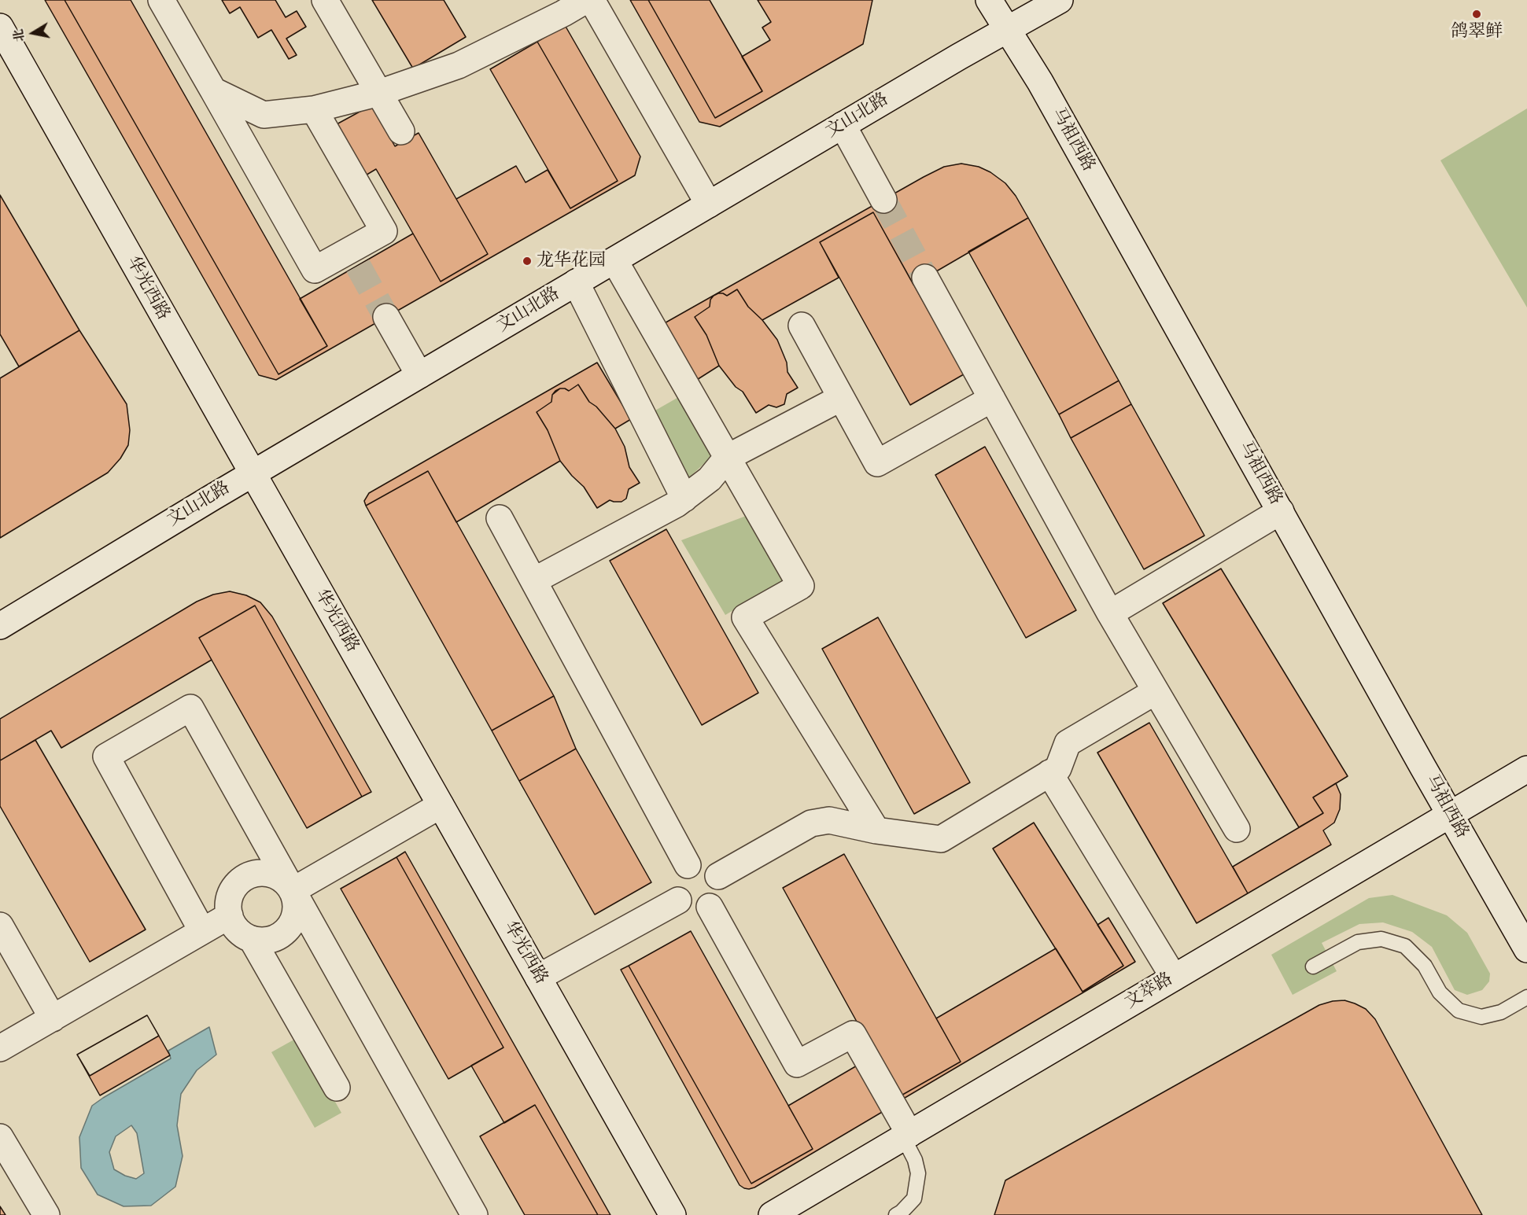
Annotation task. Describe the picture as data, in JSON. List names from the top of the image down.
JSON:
{
  "streets": {
    "street": [
      "文山北路",
      "马祖西路",
      "华光西路",
      "文萃路"
    ]
  },
  "crossings": [
    ["文山北路", "马祖西路"],
    ["文山北路", "华光西路"],
    ["马祖西路", "文萃路"]
  ],
  "places": ["鸽翠鲜", "龙华花园"],
  "north": "left"
}
